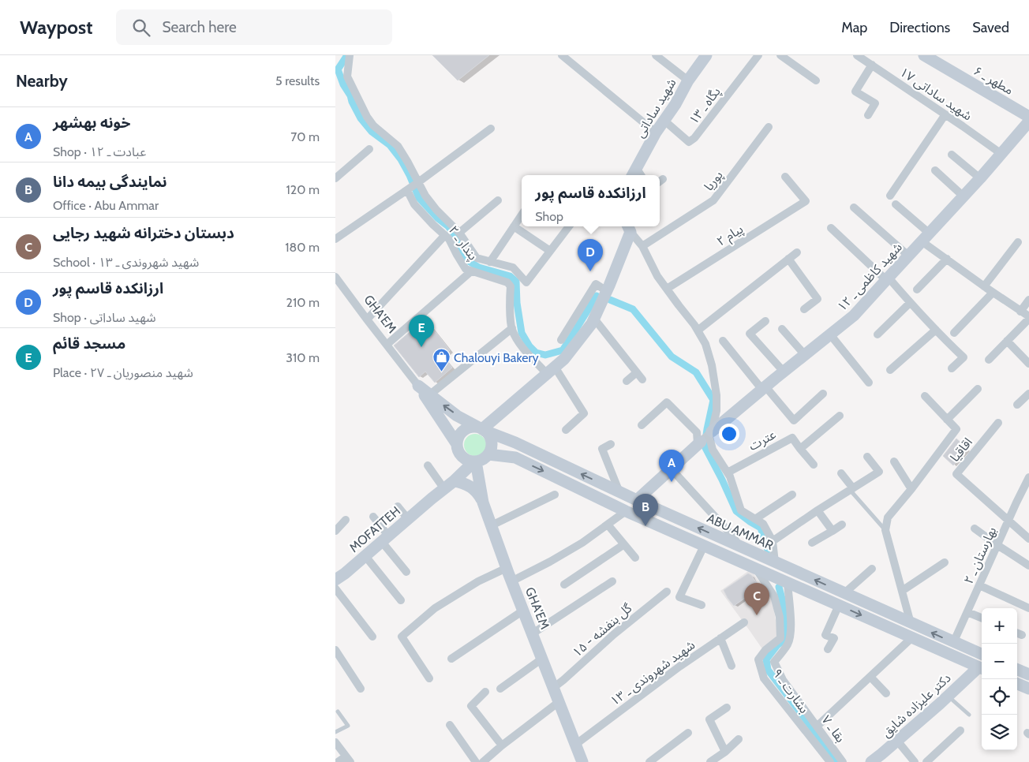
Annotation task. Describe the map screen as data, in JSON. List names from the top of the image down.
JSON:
{
  "streets": {
    "street": [
      "مطهر ـ ۶",
      "شهید ساداتی ۱۷",
      "پگاه ـ ۱۳",
      "شهید ساداتی",
      "پوریا",
      "پیام ۲",
      "پندار ـ ۲",
      "شهید کاظمی ـ ۱۲",
      "GHA'EM",
      "عترت",
      "اقاقیا",
      "MOFATTEH",
      "ABU AMMAR",
      "بهارستان ـ ۲",
      "گل بنفشه - ۱۵",
      "شهید شهروندی ـ ۱۳",
      "بشارت ـ ۹",
      "دکتر علیزاده شایق",
      "بقا ـ ۷"
    ]
  },
  "crossings": [
    ["شهید ساداتی ۱۷", "شهید کاظمی ـ ۱۲"],
    ["پگاه ـ ۱۳", "شهید ساداتی"],
    ["شهید کاظمی ـ ۱۲", "ABU AMMAR"],
    ["GHA'EM", "ABU AMMAR"],
    ["GHA'EM", "گل بنفشه - ۱۵"],
    ["GHA'EM", "شهید شهروندی ـ ۱۳"],
    ["اقاقیا", "بهارستان ـ ۲"],
    ["ABU AMMAR", "بهارستان ـ ۲"]
  ],
  "places": {
    "shop": ["Chalouyi Bakery"]
  },
  "page": {
    "header": "Waypost",
    "search": "Search here",
    "nav": ["Map", "Directions", "Saved"],
    "heading": ["Nearby", "5 results"],
    "list": [
      {
        "mark": "A",
        "name": "خونه بهشهر",
        "note": "Shop · عبادت ـ ۱۲",
        "value": "70 m"
      },
      {
        "mark": "B",
        "name": "نمایندگی بیمه دانا",
        "note": "Office · Abu Ammar",
        "value": "120 m"
      },
      {
        "mark": "C",
        "name": "دبستان دخترانه شهید رجایی",
        "note": "School · شهید شهروندی ـ ۱۳",
        "value": "180 m"
      },
      {
        "mark": "D",
        "name": "ارزانکده قاسم پور",
        "note": "Shop · شهید ساداتی",
        "value": "210 m"
      },
      {
        "mark": "E",
        "name": "مسجد قائم",
        "note": "Place · شهید منصوریان ـ ۲۷",
        "value": "310 m"
      }
    ],
    "popup": ["ارزانکده قاسم پور", "Shop"],
    "pins": [
      "D",
      "E",
      "A",
      "B",
      "C"
    ],
    "map_buttons": ["+", "−"]
  }
}
